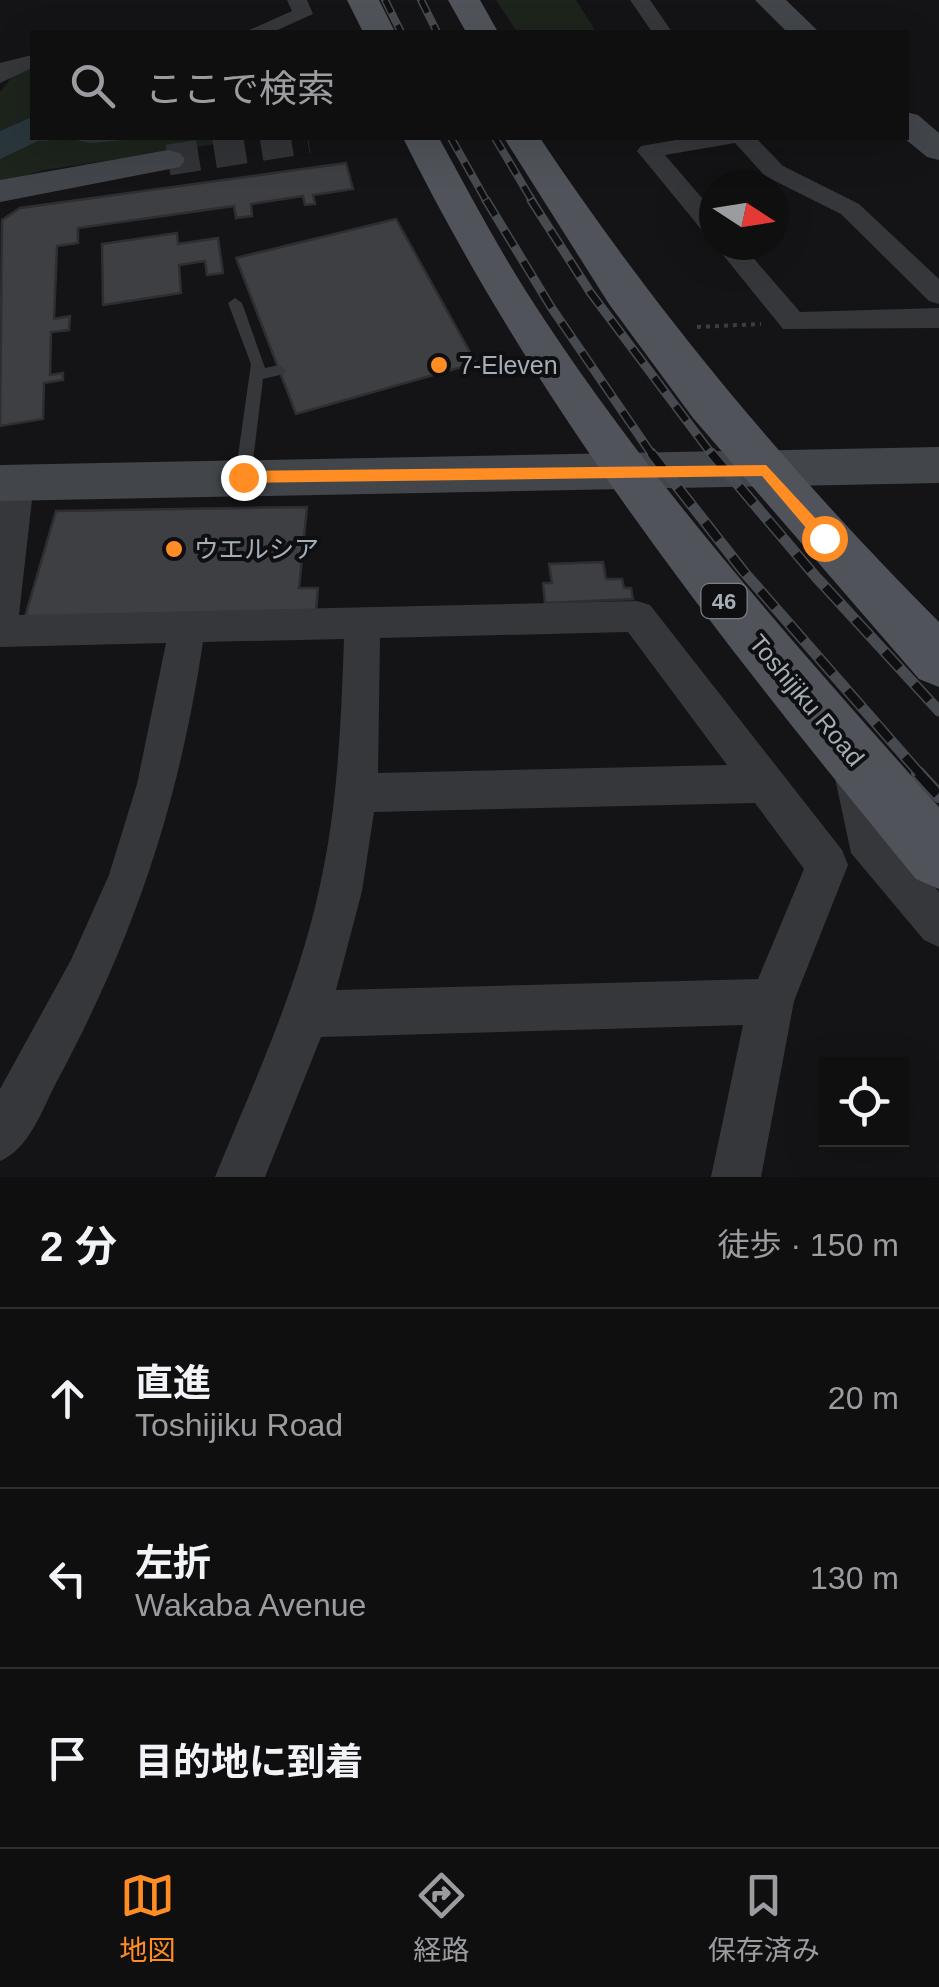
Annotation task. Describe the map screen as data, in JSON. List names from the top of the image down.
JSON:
{
  "streets": {
    "main road": ["46", "Toshijiku Road"]
  },
  "crossings": [
    ["46", "Toshijiku Road"]
  ],
  "places": ["7-Eleven", "ウエルシア"],
  "north": "right",
  "page": {
    "search": "ここで検索",
    "heading": ["2 分", "徒歩 · 150 m"],
    "list": [
      ["直進", "Toshijiku Road", "20 m"],
      ["左折", "Wakaba Avenue", "130 m"],
      "目的地に到着"
    ],
    "nav": ["地図", "経路", "保存済み"]
  }
}
